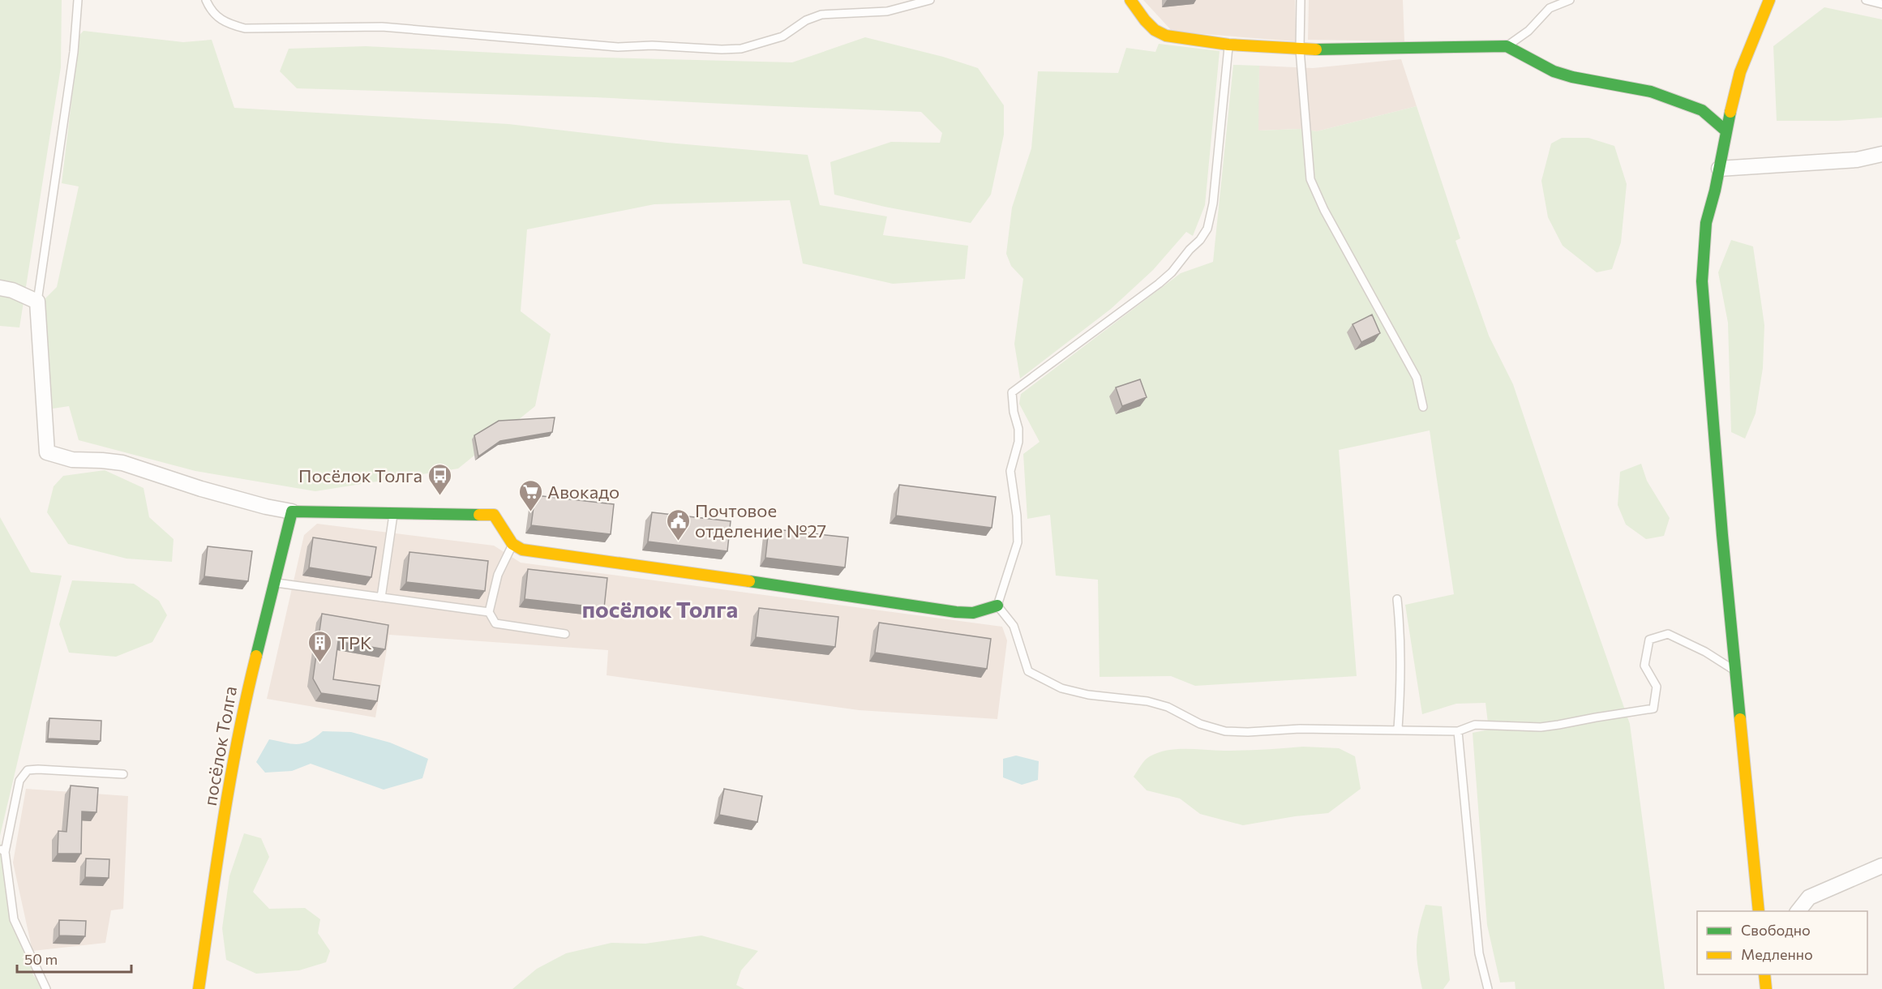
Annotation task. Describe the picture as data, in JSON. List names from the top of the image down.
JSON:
{
  "streets": {
    "street": ["посёлок Толга"]
  },
  "districts": ["посёлок Толга"],
  "places": {
    "bus stop": ["Посёлок Толга"],
    "supermarket": ["Авокадо"],
    "public building": ["Почтовое отделение №27"],
    "building": ["ТРК"]
  },
  "legend": ["Свободно", "Медленно"],
  "scale_bar": "50 m"
}
